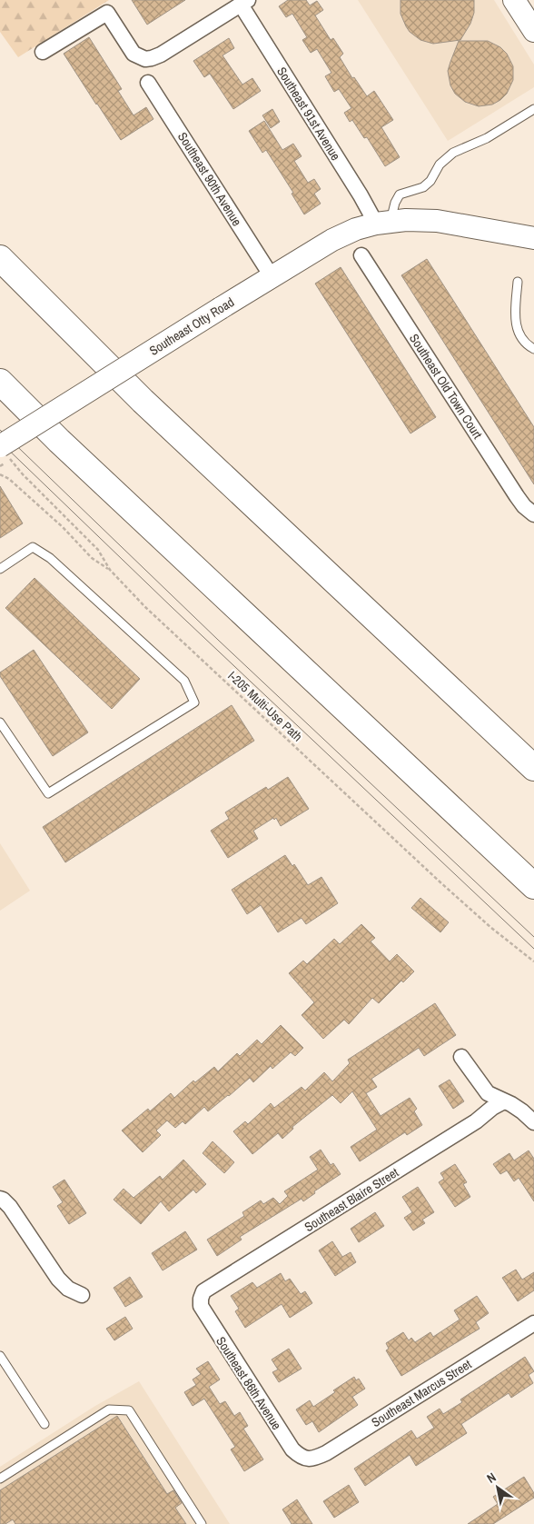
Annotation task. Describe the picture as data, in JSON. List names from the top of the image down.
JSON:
{
  "streets": {
    "street": [
      "Southeast 91st Avenue",
      "Southeast 90th Avenue",
      "Southeast Otty Road",
      "Southeast Old Town Court",
      "Southeast Blaire Street",
      "Southeast 86th Avenue",
      "Southeast Marcus Street"
    ],
    "path": ["I-205 Multi-Use Path"]
  },
  "crossings": [
    ["Southeast 91st Avenue", "Southeast Otty Road"],
    ["Southeast 90th Avenue", "Southeast Otty Road"],
    ["Southeast Otty Road", "I-205 Multi-Use Path"],
    ["Southeast Blaire Street", "Southeast 86th Avenue"],
    ["Southeast 86th Avenue", "Southeast Marcus Street"]
  ],
  "north": "top left"
}
